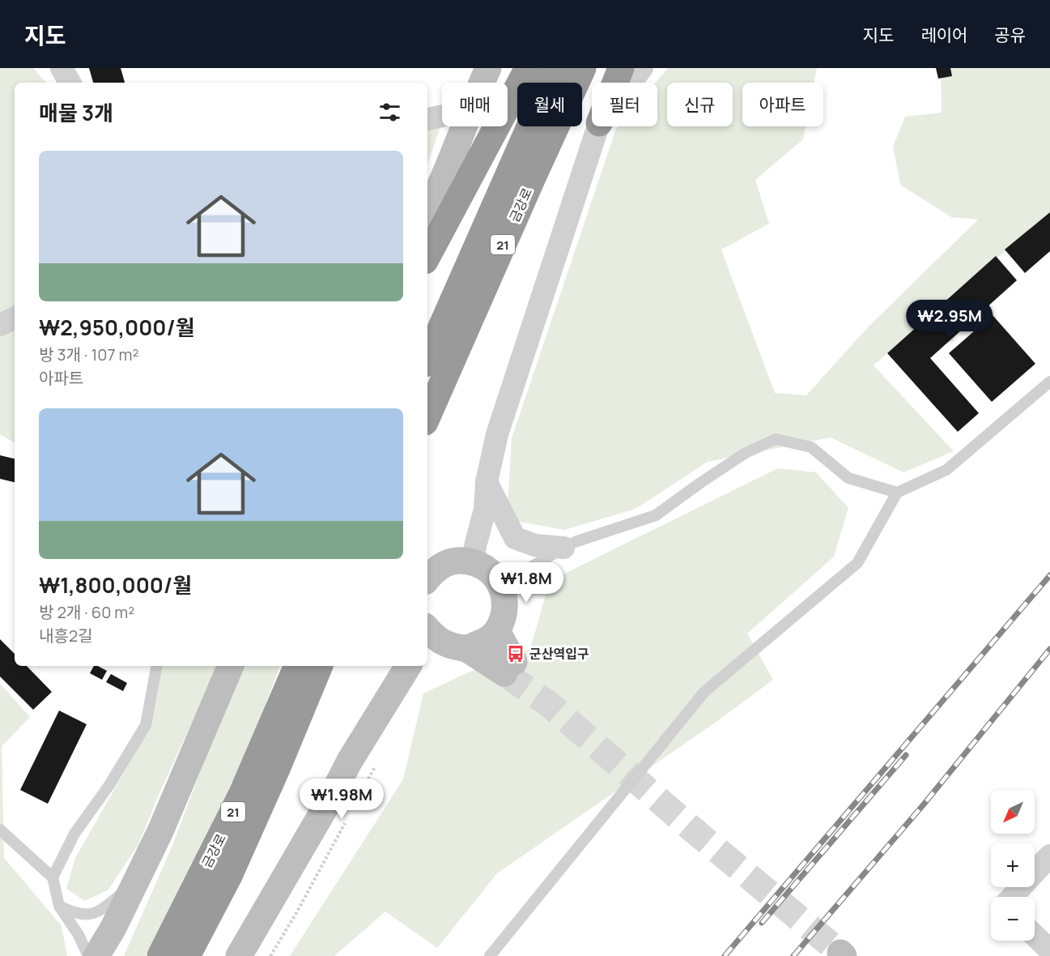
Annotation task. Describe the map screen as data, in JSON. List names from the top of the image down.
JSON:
{
  "streets": {
    "highway": ["금강로", "21"]
  },
  "places": {
    "bus stop": ["군산역입구"]
  },
  "north": "bottom left",
  "page": {
    "header": "지도",
    "nav": ["지도", "레이어", "공유"],
    "chip": [
      "매매",
      "월세",
      "필터",
      "신규",
      "아파트"
    ],
    "heading": "매물 3개",
    "list": [
      {
        "name": "₩2,950,000/월",
        "note": "방 3개 · 107 m² · 아파트"
      },
      {
        "name": "₩1,800,000/월",
        "note": "방 2개 · 60 m² · 내흥2길"
      }
    ],
    "price": ["₩2.95M", "₩1.8M", "₩1.98M"],
    "map_buttons": ["+", "−"]
  }
}
